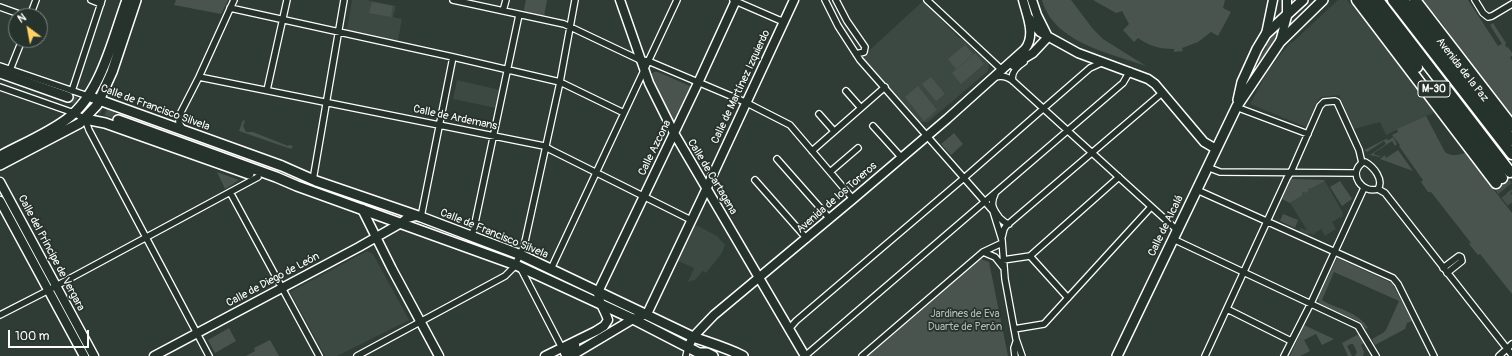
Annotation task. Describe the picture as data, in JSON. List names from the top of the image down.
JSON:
{
  "streets": {
    "highway": ["Avenida de la Paz", "M-30"],
    "main road": ["Calle de Francisco Silvela", "Calle de Alcalá"],
    "street": [
      "Calle de Martínez Izquierdo",
      "Calle de Ardemans",
      "Calle Azcona",
      "Calle de Cartagena",
      "Avenida de los Toreros",
      "Calle del Príncipe de Vergara",
      "Calle de Diego de León"
    ]
  },
  "crossings": [
    ["Calle de Martínez Izquierdo", "Calle de Francisco Silvela"],
    ["Calle de Martínez Izquierdo", "Calle de Ardemans"],
    ["Calle de Martínez Izquierdo", "Calle de Cartagena"],
    ["Calle de Francisco Silvela", "Calle Azcona"],
    ["Calle de Francisco Silvela", "Avenida de los Toreros"],
    ["Calle de Francisco Silvela", "Calle de Diego de León"],
    ["Calle de Ardemans", "Calle Azcona"],
    ["Calle Azcona", "Calle de Cartagena"],
    ["Calle de Cartagena", "Avenida de los Toreros"]
  ],
  "parks": ["Jardines de Eva Duarte de Perón"],
  "scale_bar": "100 m",
  "north": "top left"
}
